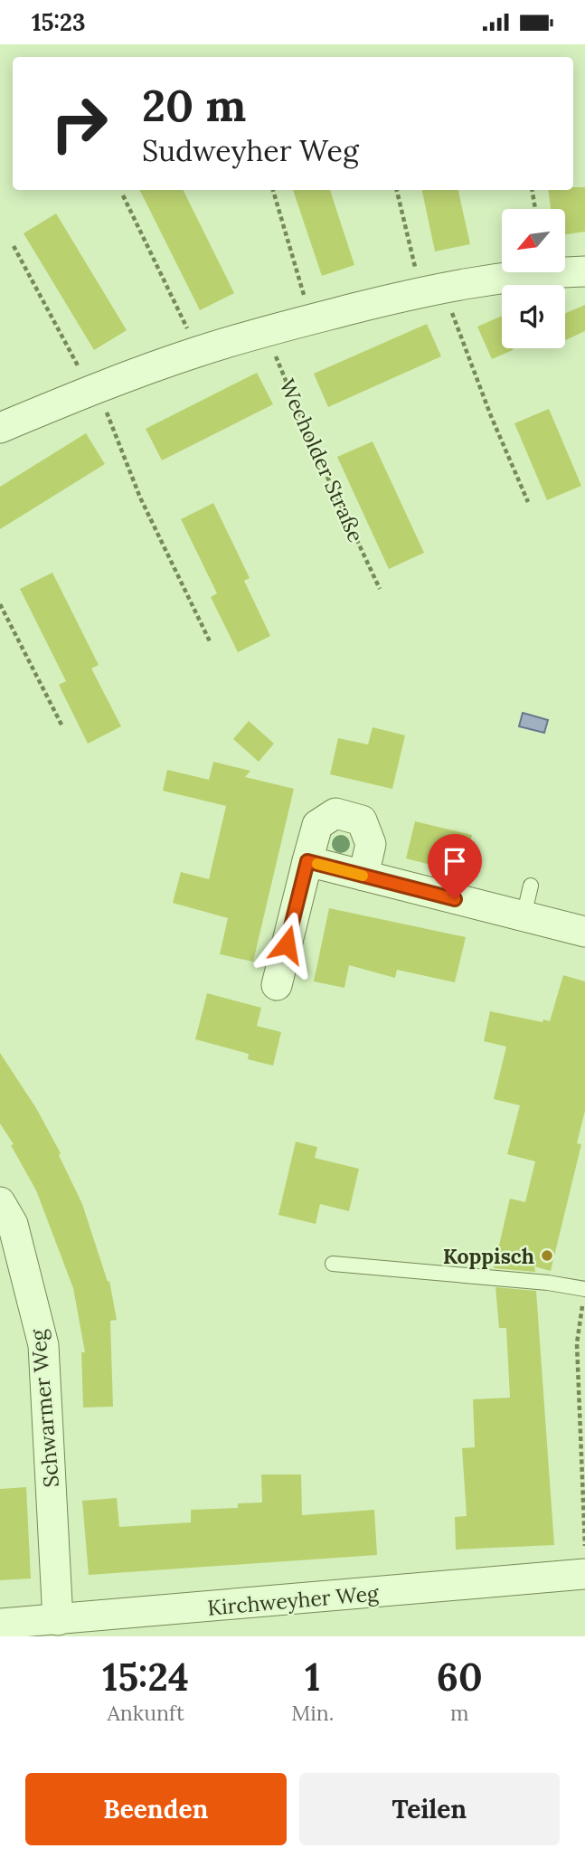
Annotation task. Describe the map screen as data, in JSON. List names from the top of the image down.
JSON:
{
  "streets": {
    "street": ["Schwarmer Weg", "Kirchweyher Weg"],
    "path": ["Wecholder Straße"]
  },
  "crossings": [
    ["Schwarmer Weg", "Kirchweyher Weg"]
  ],
  "places": ["Koppisch"],
  "north": "bottom left",
  "page": {
    "status": "15:23",
    "turn": ["20 m", "Sudweyher Weg"],
    "eta": [
      "15:24",
      "Ankunft",
      "1",
      "Min.",
      "60",
      "m"
    ],
    "buttons": ["Beenden", "Teilen"]
  }
}
